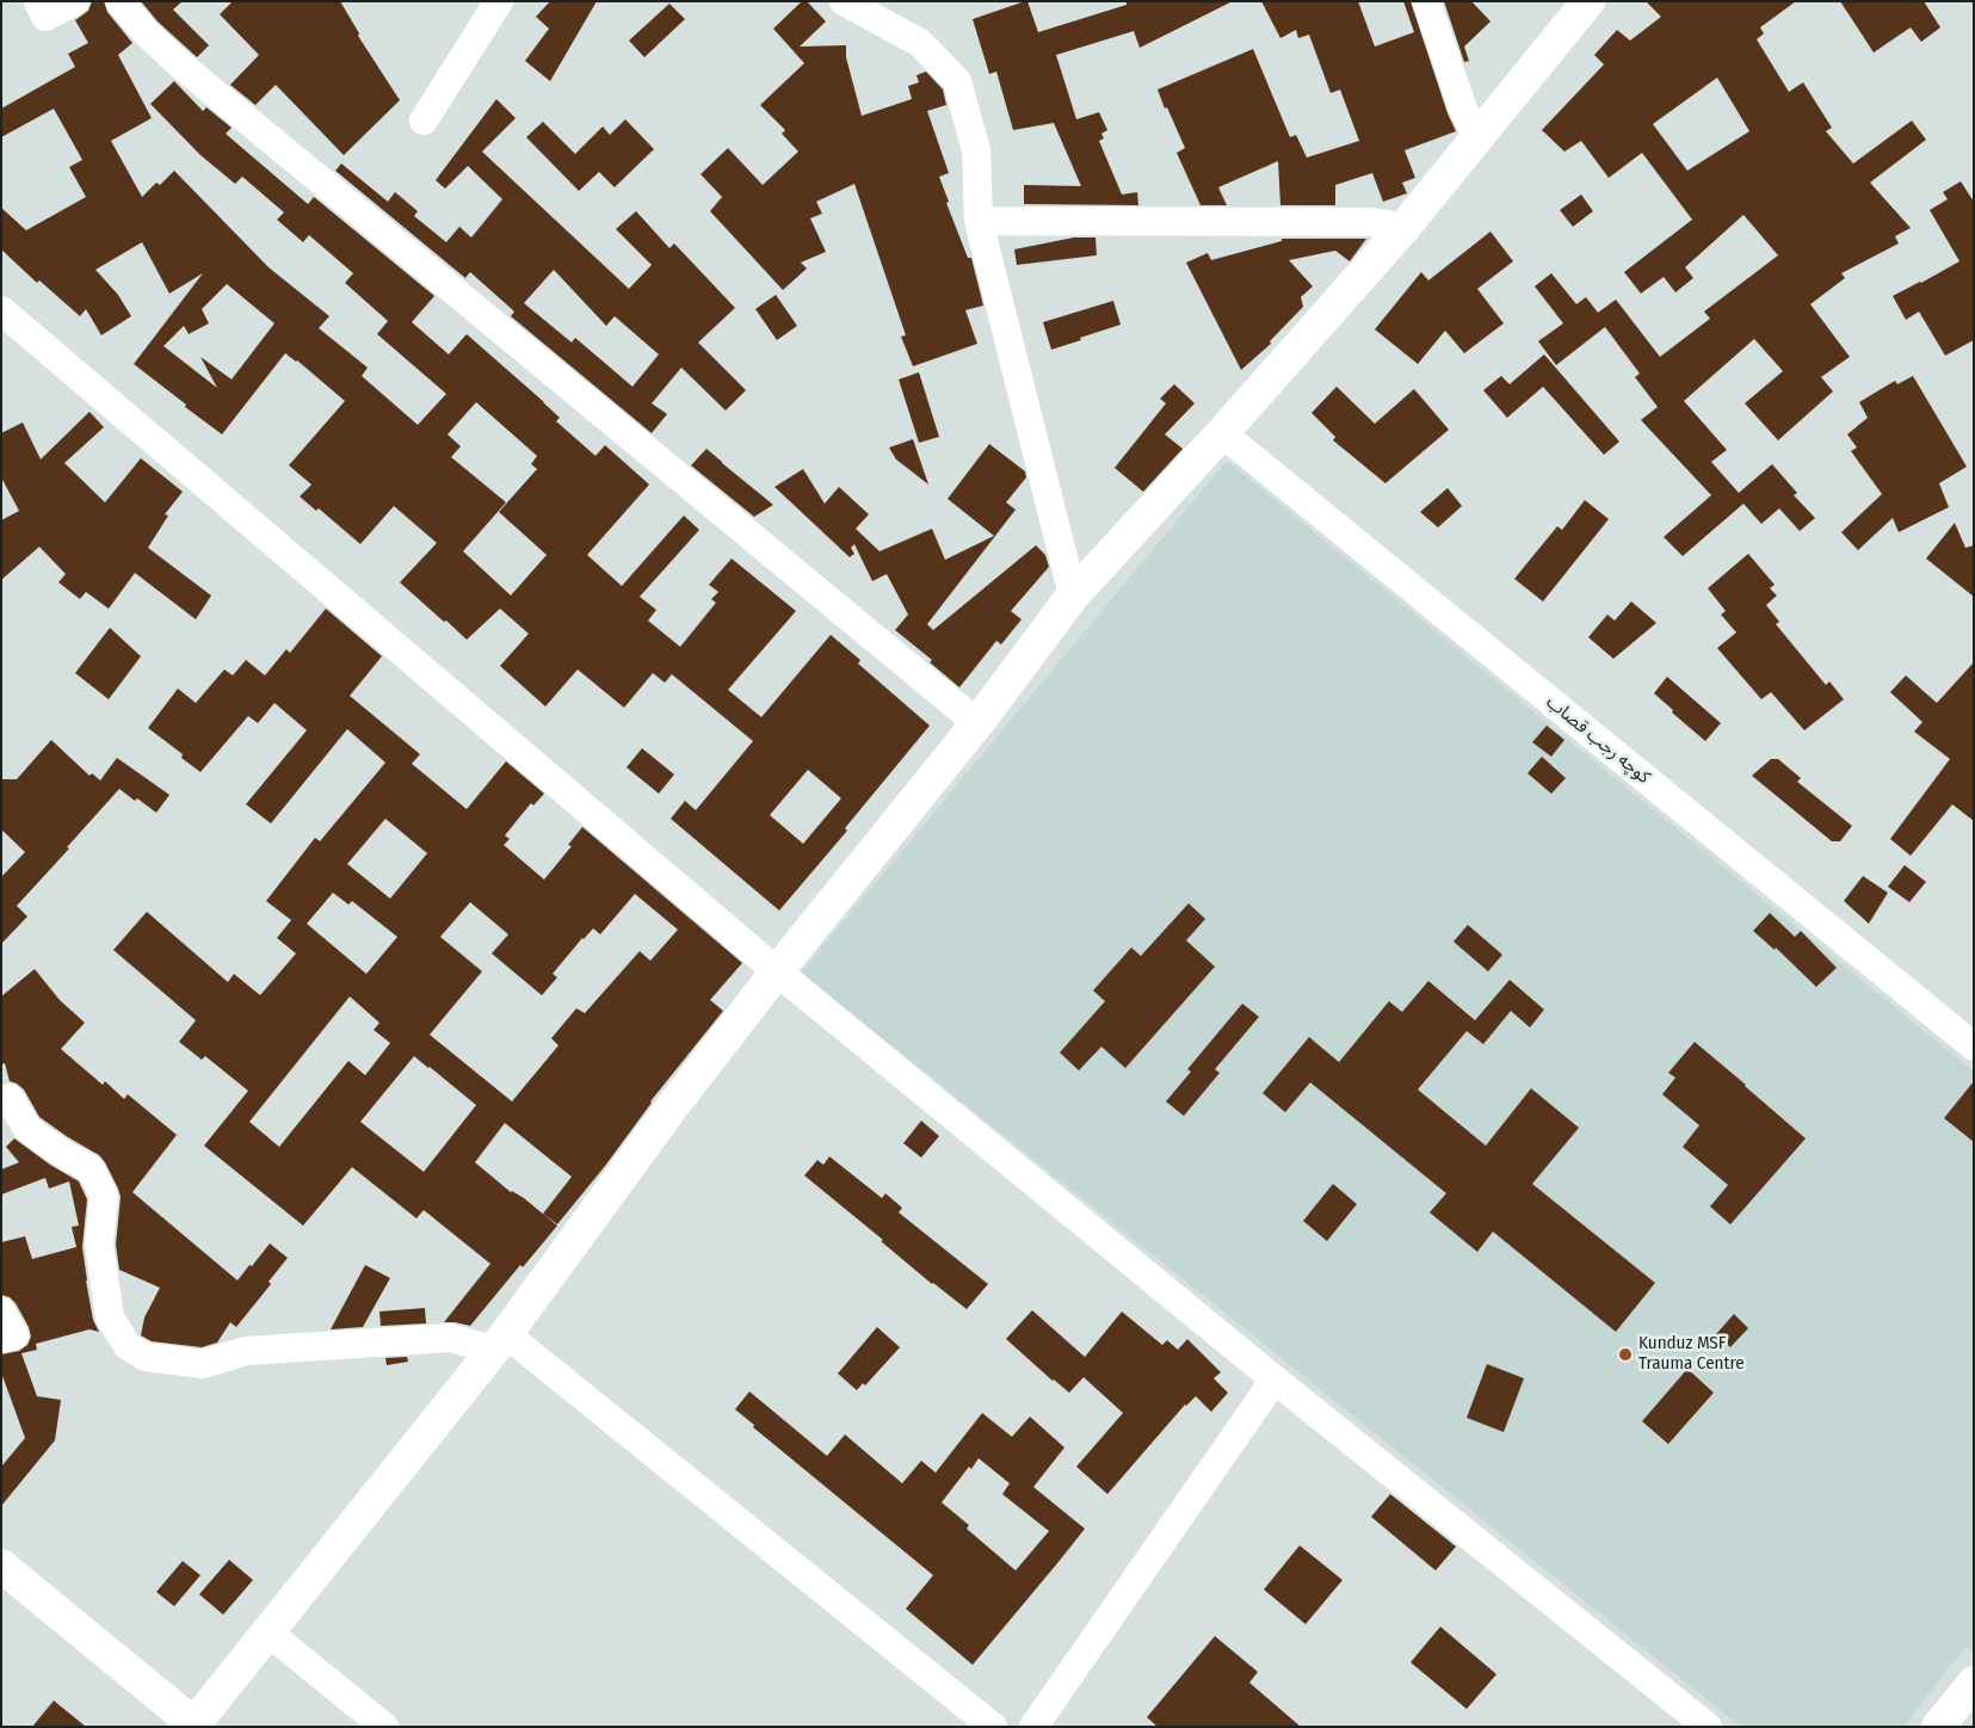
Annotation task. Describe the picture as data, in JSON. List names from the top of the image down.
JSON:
{
  "streets": {
    "street": ["کوچه رجب قصاب"]
  },
  "places": ["Kunduz MSF Trauma Centre"]
}
